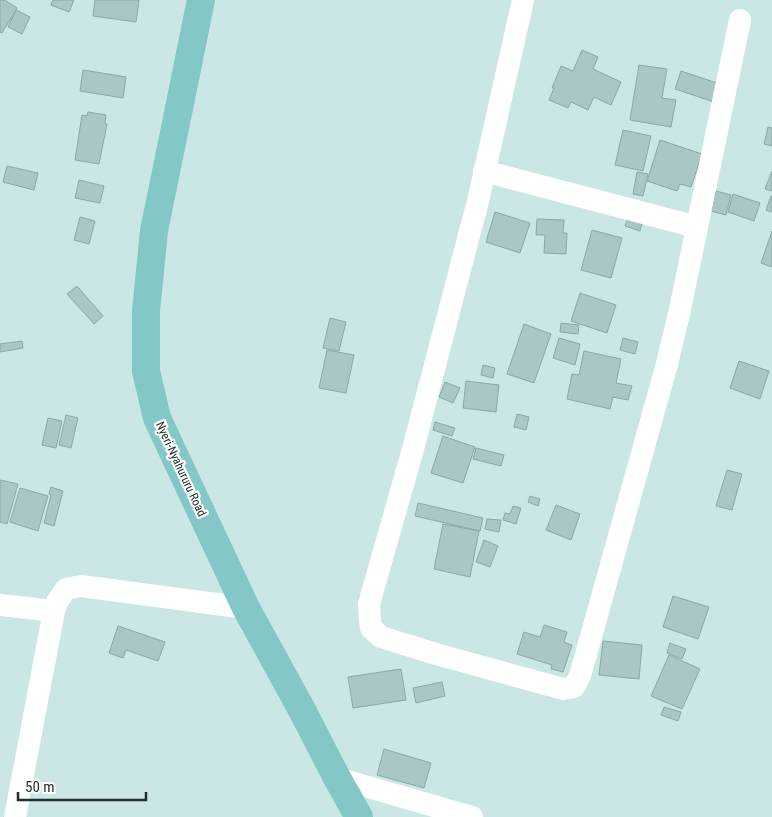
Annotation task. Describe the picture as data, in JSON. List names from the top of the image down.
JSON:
{
  "streets": {
    "main road": ["Nyeri-Nyahururu Road"]
  },
  "scale_bar": "50 m"
}
